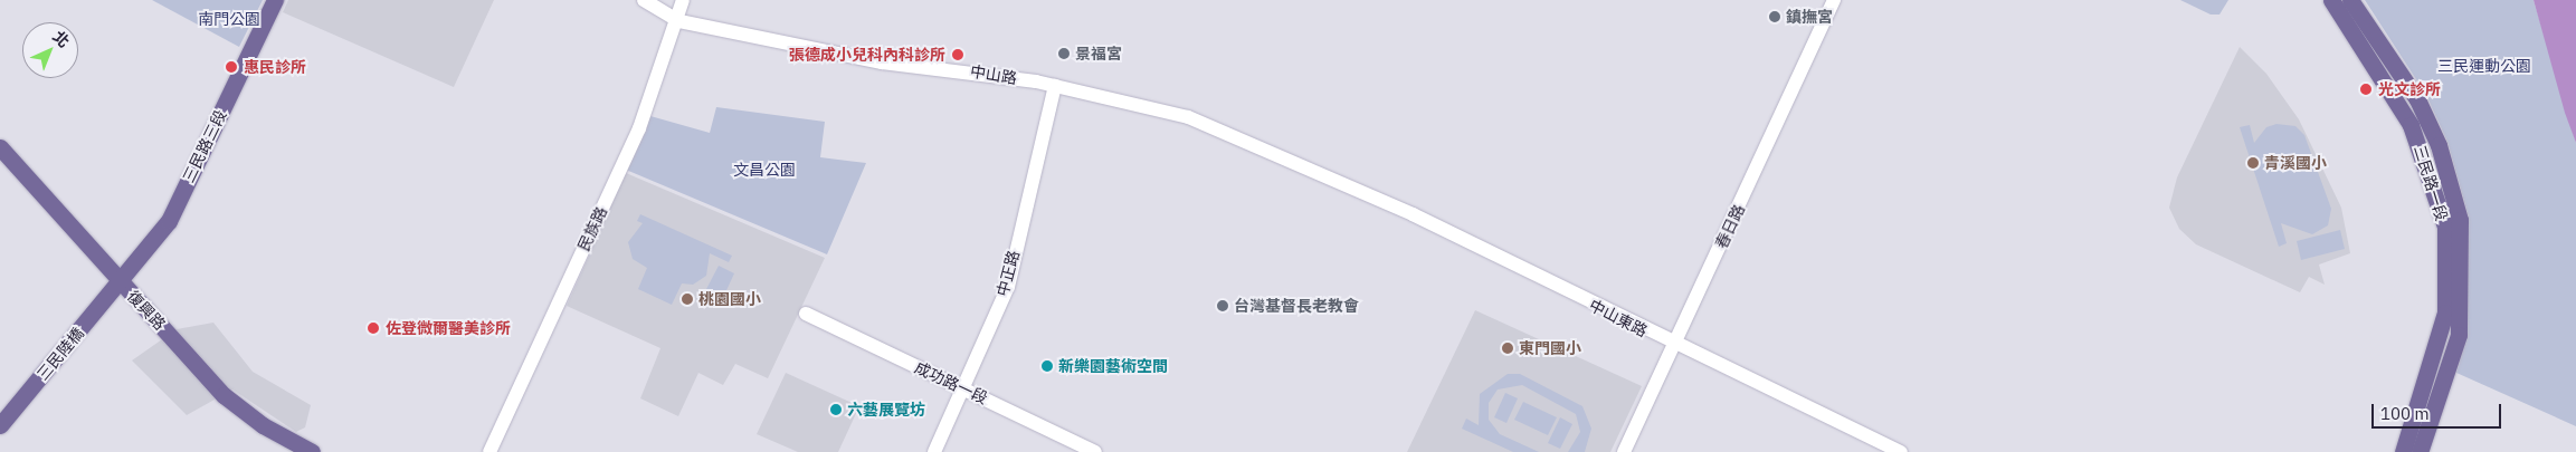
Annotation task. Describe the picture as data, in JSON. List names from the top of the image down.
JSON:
{
  "streets": {
    "main road": [
      "三民路三段",
      "三民路一段",
      "復興路",
      "三民陸橋"
    ],
    "street": [
      "中山路",
      "春日路",
      "民族路",
      "中正路",
      "中山東路",
      "成功路一段"
    ]
  },
  "crossings": [
    ["中山路", "民族路"],
    ["中山路", "中正路"],
    ["中山路", "中山東路"],
    ["三民路三段", "復興路"],
    ["三民路三段", "三民陸橋"],
    ["春日路", "中山東路"],
    ["中正路", "成功路一段"],
    ["復興路", "三民陸橋"]
  ],
  "parks": ["南門公園", "三民運動公園", "文昌公園"],
  "places": [
    "鎮撫宮",
    "景福宮",
    "張德成小兒科內科診所",
    "惠民診所",
    "光文診所",
    "青溪國小",
    "桃園國小",
    "台灣基督長老教會",
    "佐登微爾醫美診所",
    "東門國小",
    "新樂園藝術空間",
    "六藝展覽坊"
  ],
  "scale_bar": "100 m",
  "north": "top right"
}
